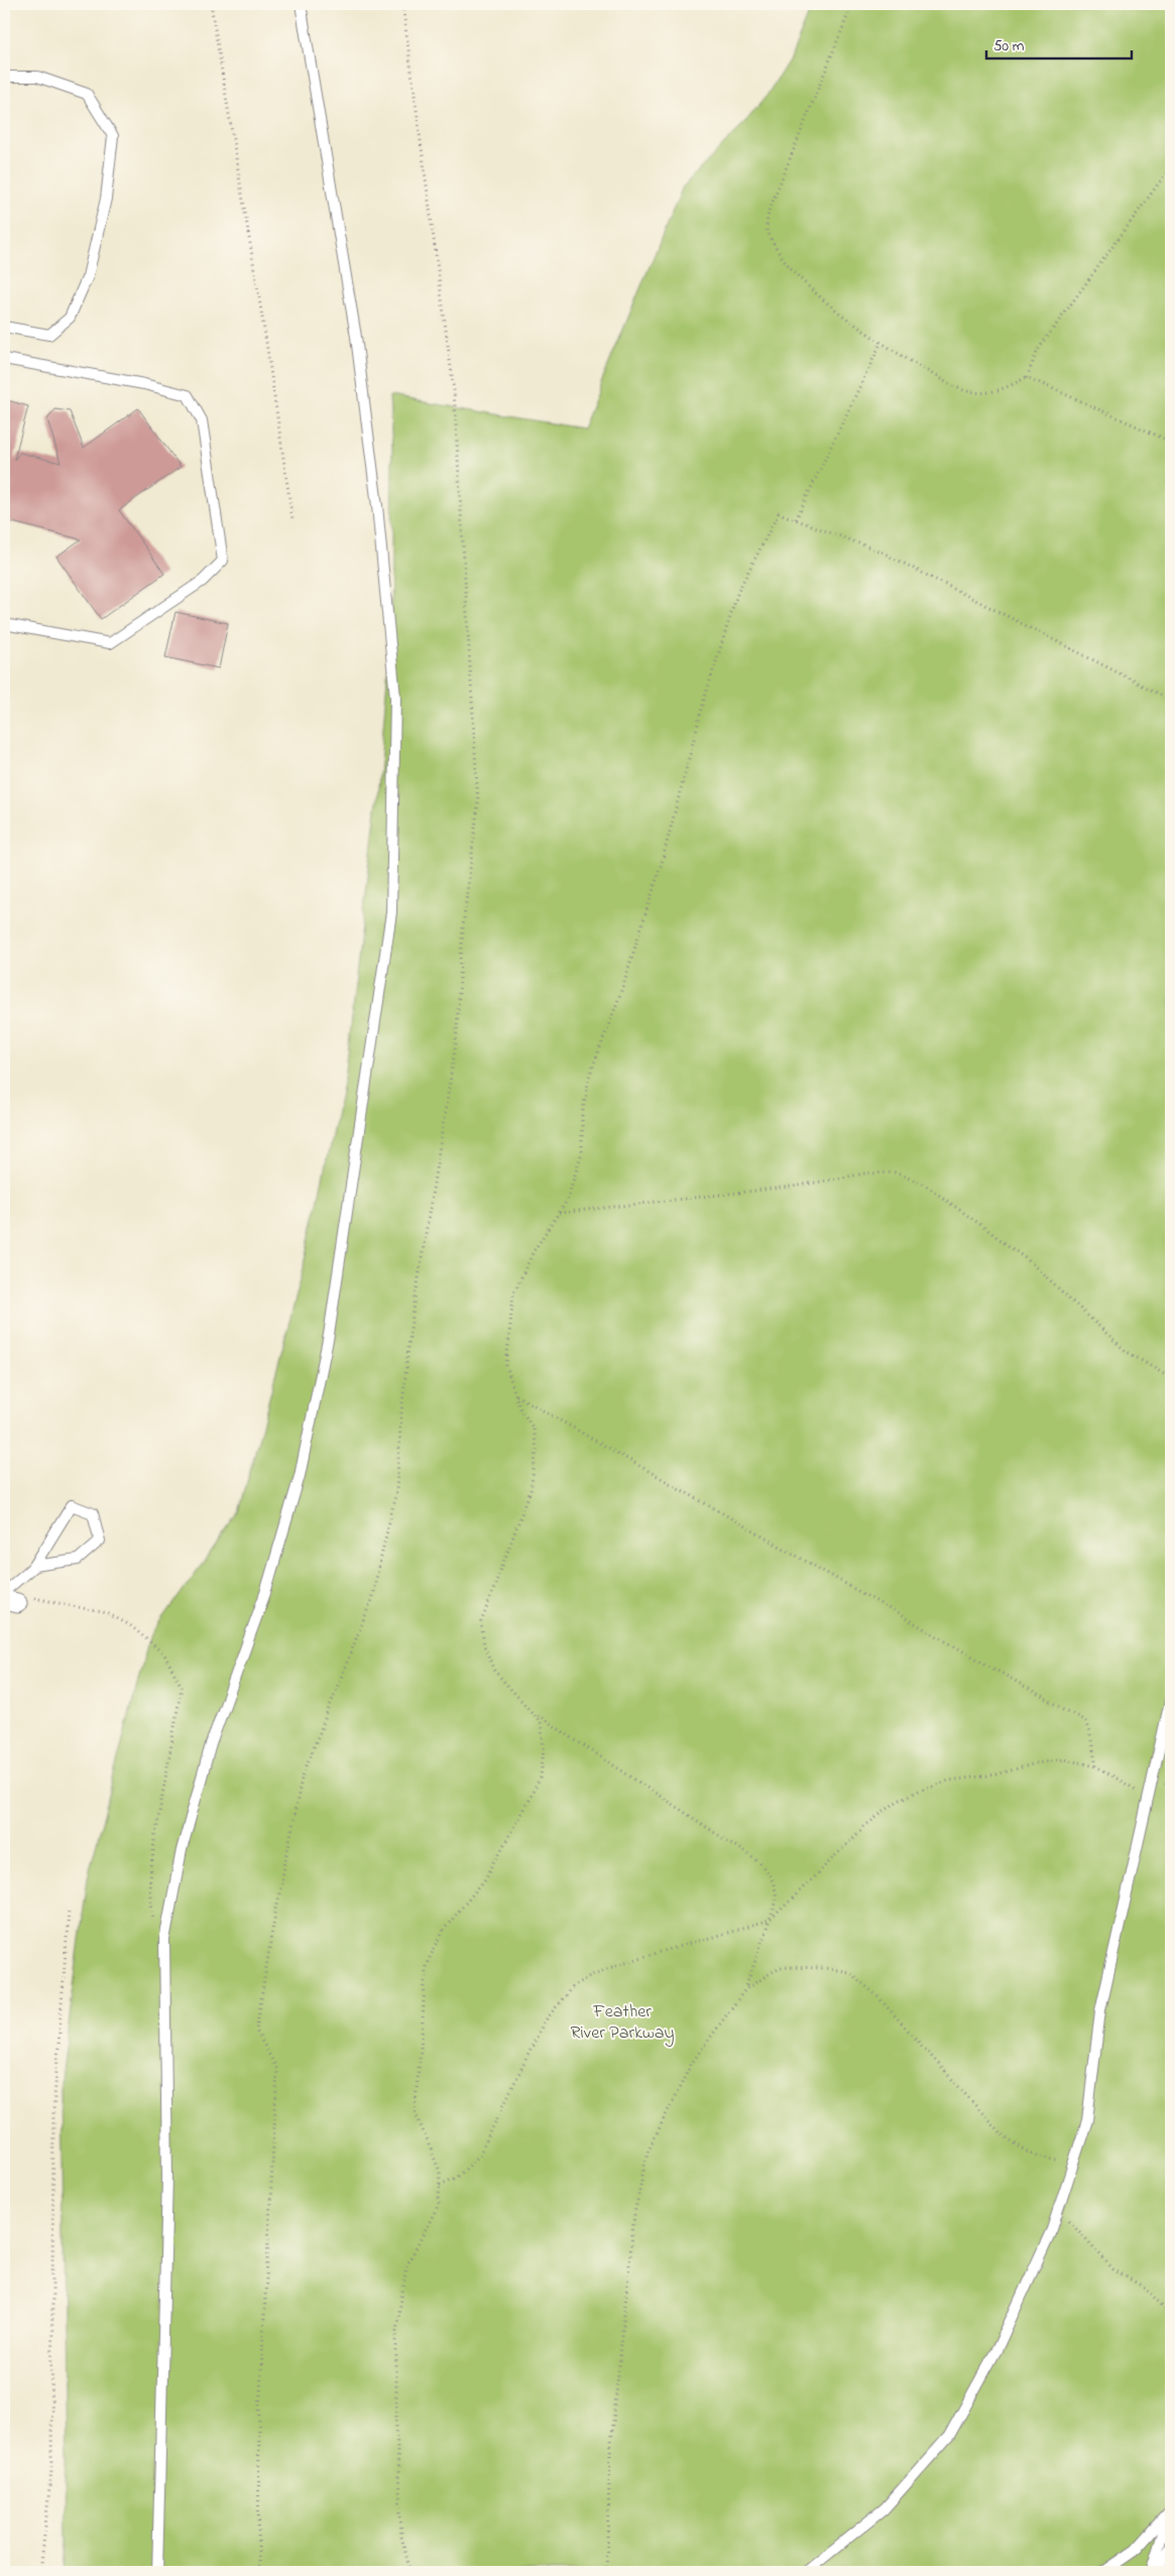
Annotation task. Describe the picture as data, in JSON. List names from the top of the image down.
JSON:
{
  "parks": ["Feather River Parkway"],
  "scale_bar": "50 m"
}
